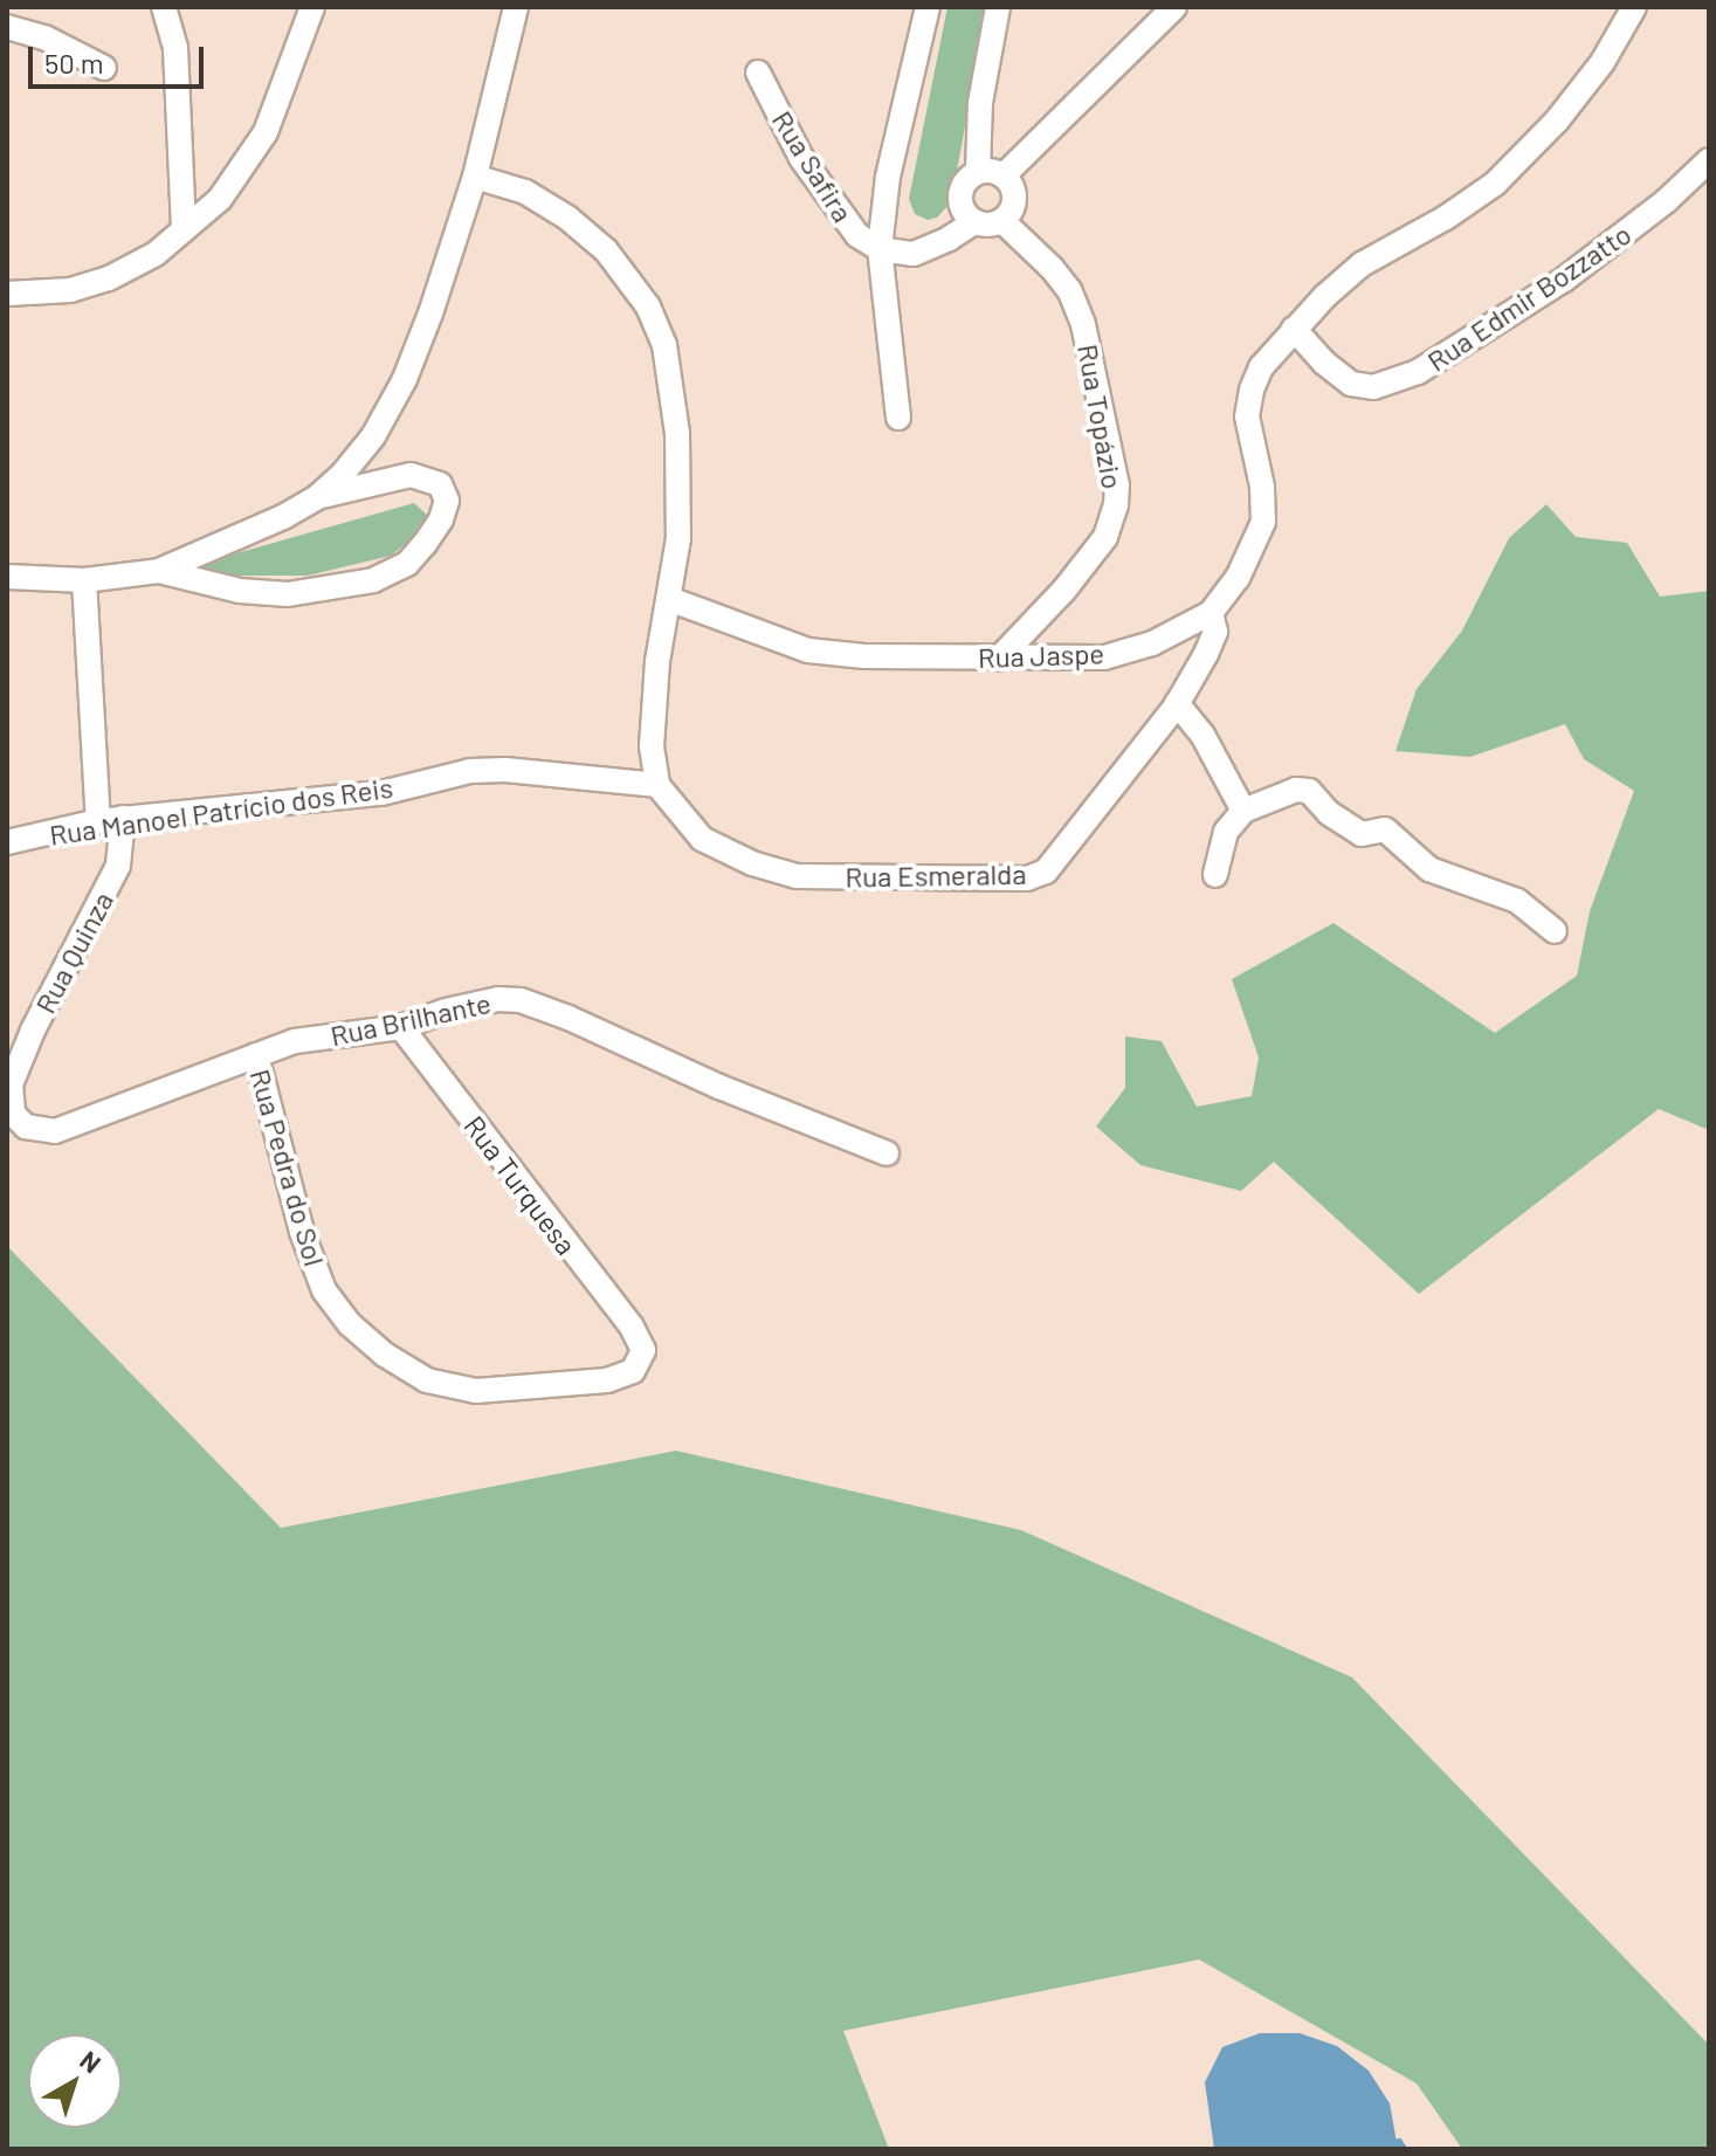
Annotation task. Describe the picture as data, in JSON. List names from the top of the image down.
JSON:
{
  "streets": {
    "street": [
      "Rua Safira",
      "Rua Edmir Bozzatto",
      "Rua Topázio",
      "Rua Jaspe",
      "Rua Manoel Patrício dos Reis",
      "Rua Esmeralda",
      "Rua Quinza",
      "Rua Brilhante",
      "Rua Pedra do Sol",
      "Rua Turquesa"
    ]
  },
  "crossings": [
    ["Rua Edmir Bozzatto", "Rua Jaspe"],
    ["Rua Topázio", "Rua Jaspe"],
    ["Rua Jaspe", "Rua Esmeralda"],
    ["Rua Manoel Patrício dos Reis", "Rua Esmeralda"],
    ["Rua Manoel Patrício dos Reis", "Rua Quinza"],
    ["Rua Quinza", "Rua Brilhante"],
    ["Rua Brilhante", "Rua Pedra do Sol"],
    ["Rua Brilhante", "Rua Turquesa"],
    ["Rua Pedra do Sol", "Rua Turquesa"]
  ],
  "scale_bar": "50 m",
  "north": "top right"
}
